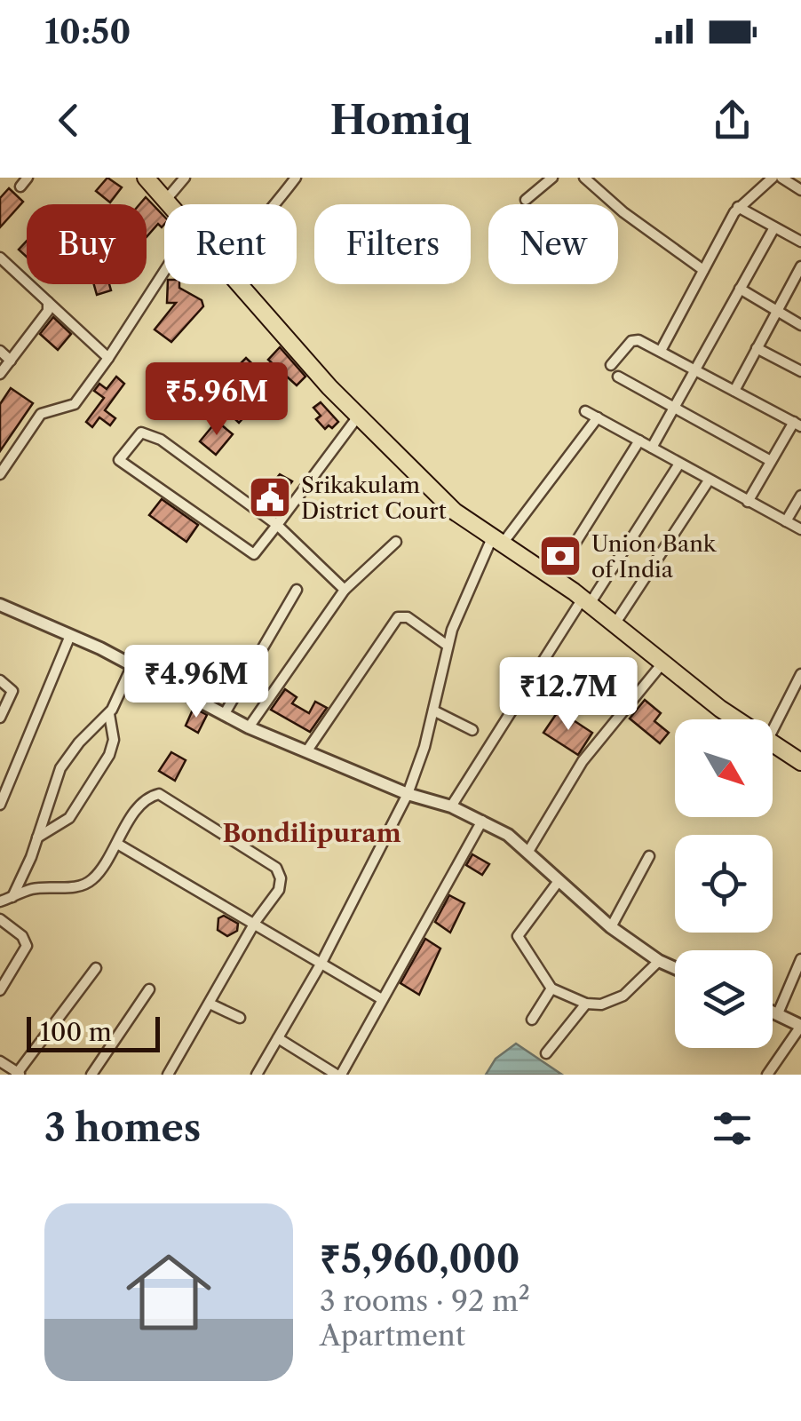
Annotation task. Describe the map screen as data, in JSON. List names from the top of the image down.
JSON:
{
  "districts": ["Bondilipuram"],
  "places": {
    "public building": ["Srikakulam District Court"],
    "bank": ["Union Bank of India"]
  },
  "scale_bar": "100 m",
  "north": "bottom right",
  "page": {
    "status": "10:50",
    "header": "Homiq",
    "chip": [
      "Buy",
      "Rent",
      "Filters",
      "New"
    ],
    "price": ["₹5.96M", "₹4.96M", "₹12.7M"],
    "scale": "100 m",
    "heading": "3 homes",
    "list": [
      {
        "name": "₹5,960,000",
        "note": "3 rooms · 92 m² · Apartment"
      }
    ]
  }
}
